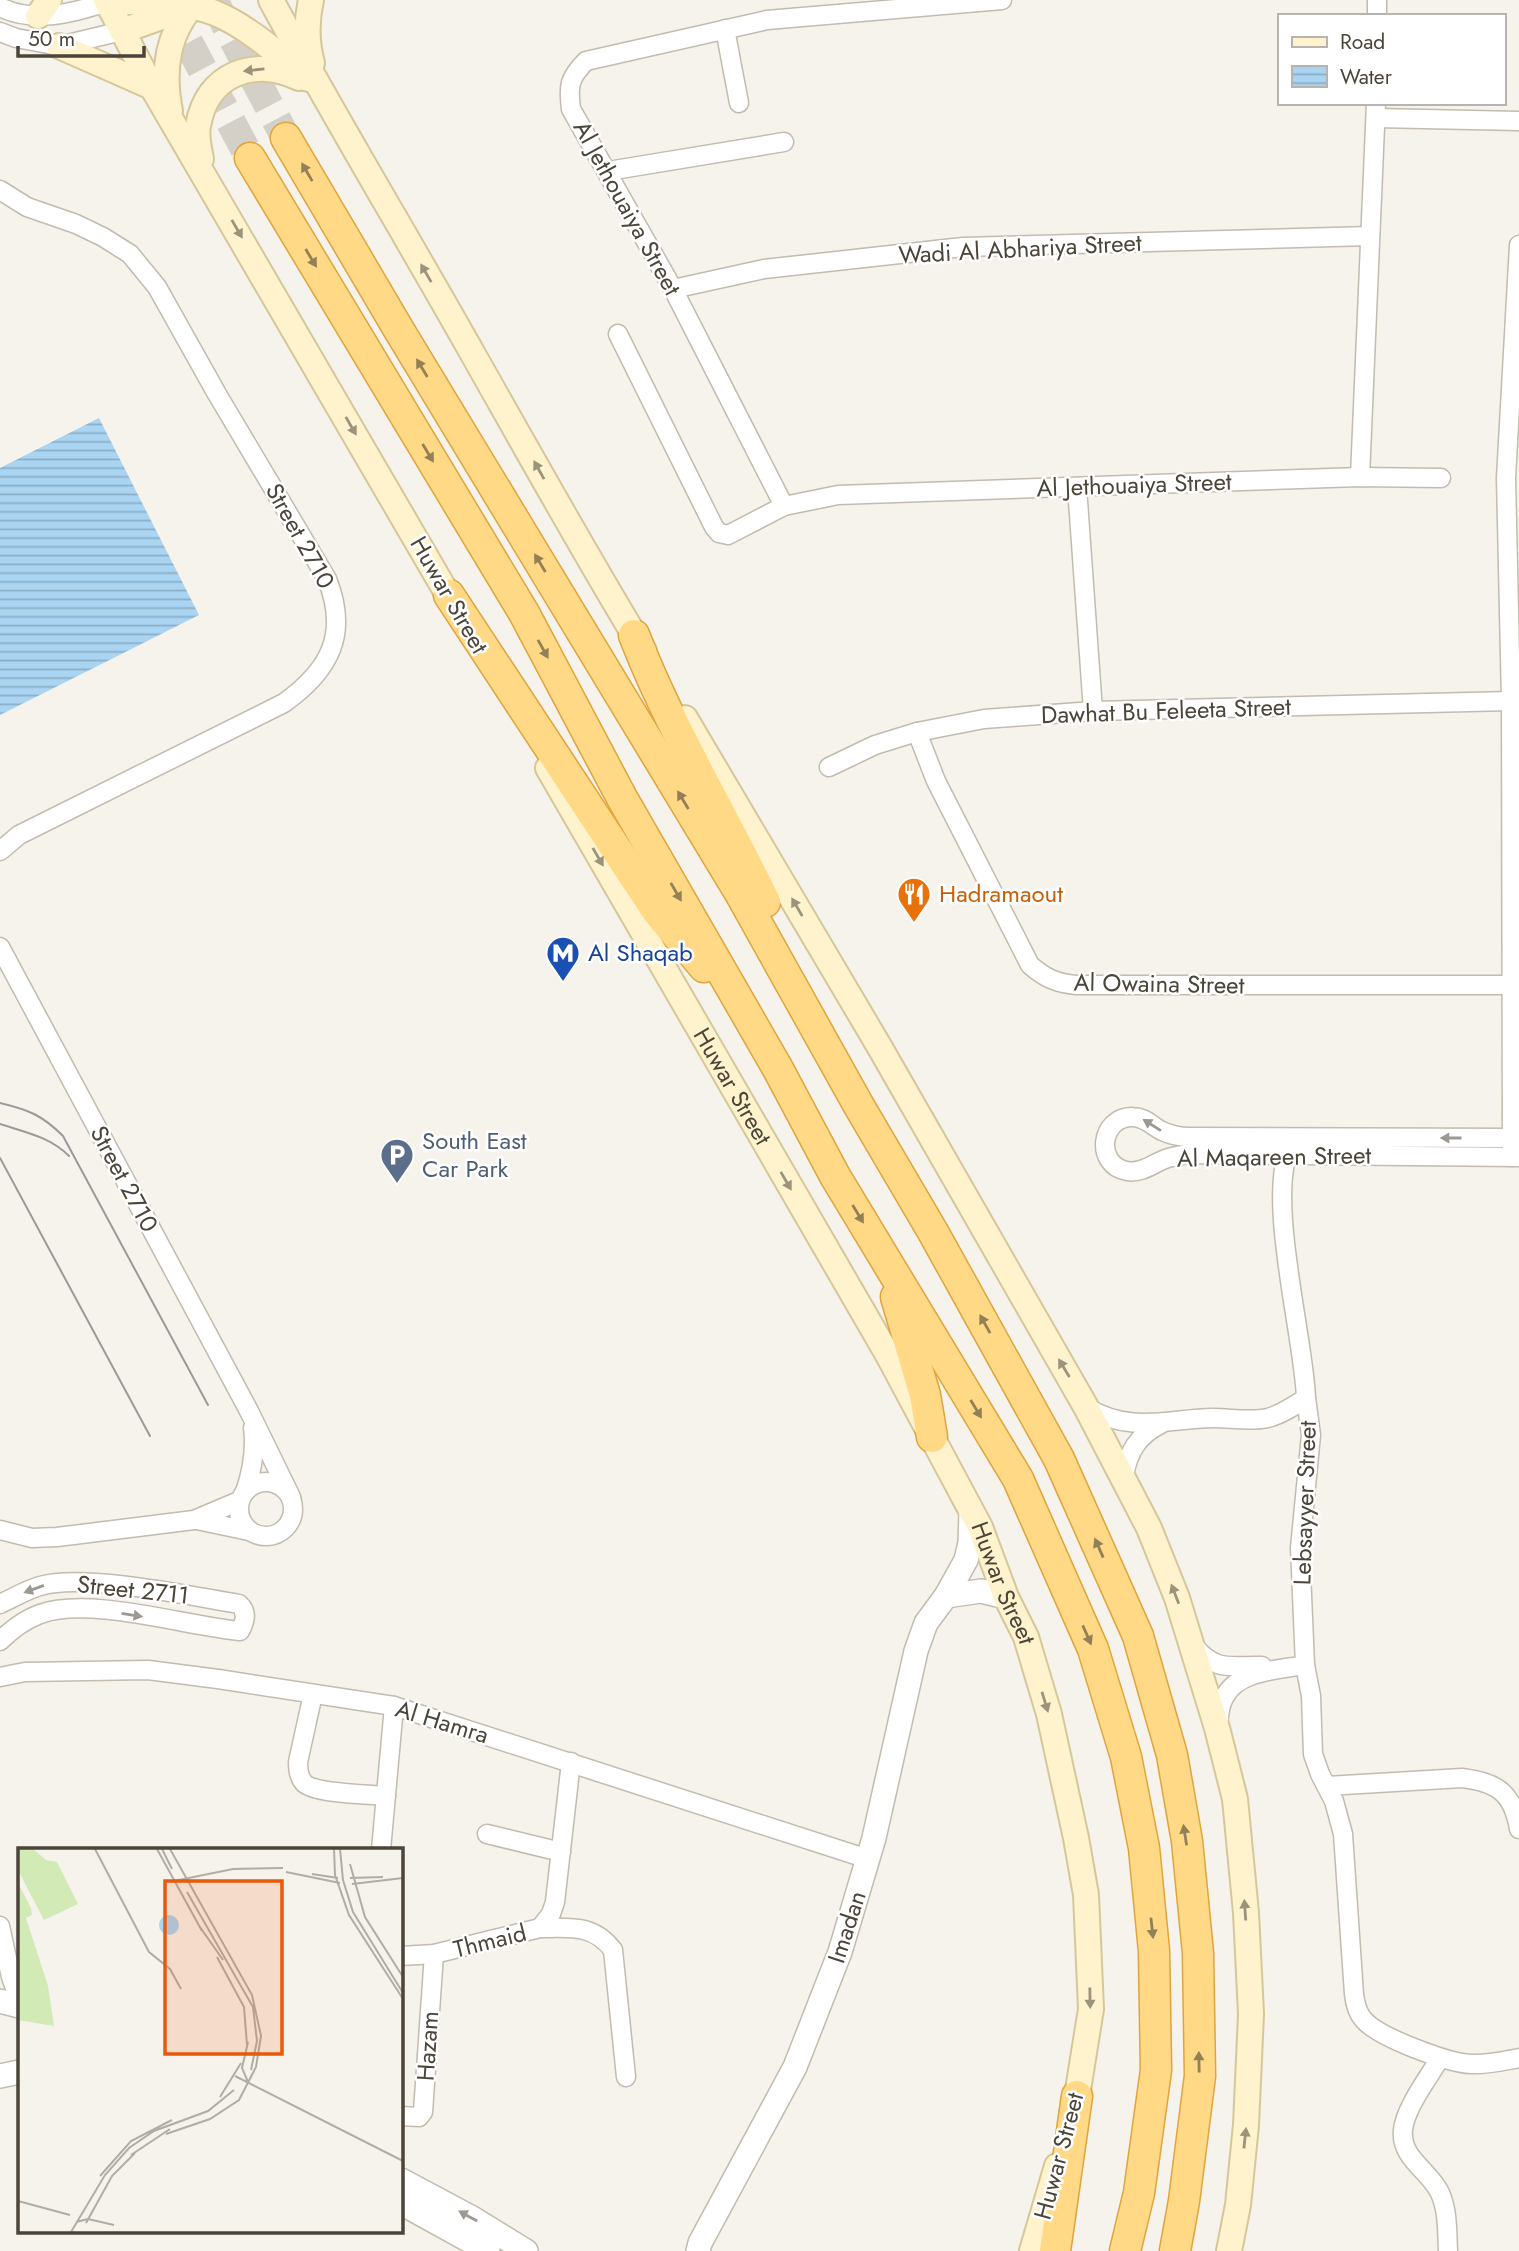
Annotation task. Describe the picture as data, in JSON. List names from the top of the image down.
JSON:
{
  "streets": {
    "highway": ["Huwar Street"],
    "street": [
      "Al Jethouaiya Street",
      "Wadi Al Abhariya Street",
      "Street 2710",
      "Dawhat Bu Feleeta Street",
      "Al Owaina Street",
      "Al Maqareen Street",
      "Lebsayyer Street",
      "Street 2711",
      "Al Hamra",
      "Imadan",
      "Thmaid",
      "Hazam"
    ]
  },
  "crossings": [
    ["Al Jethouaiya Street", "Wadi Al Abhariya Street"],
    ["Huwar Street", "Imadan"],
    ["Dawhat Bu Feleeta Street", "Al Owaina Street"],
    ["Al Maqareen Street", "Lebsayyer Street"],
    ["Al Hamra", "Imadan"],
    ["Al Hamra", "Thmaid"],
    ["Thmaid", "Hazam"]
  ],
  "places": {
    "restaurant": ["Hadramaout"],
    "metro station": ["Al Shaqab"],
    "parking": ["South East Car Park"]
  },
  "legend": ["Road", "Water"],
  "scale_bar": "50 m"
}
